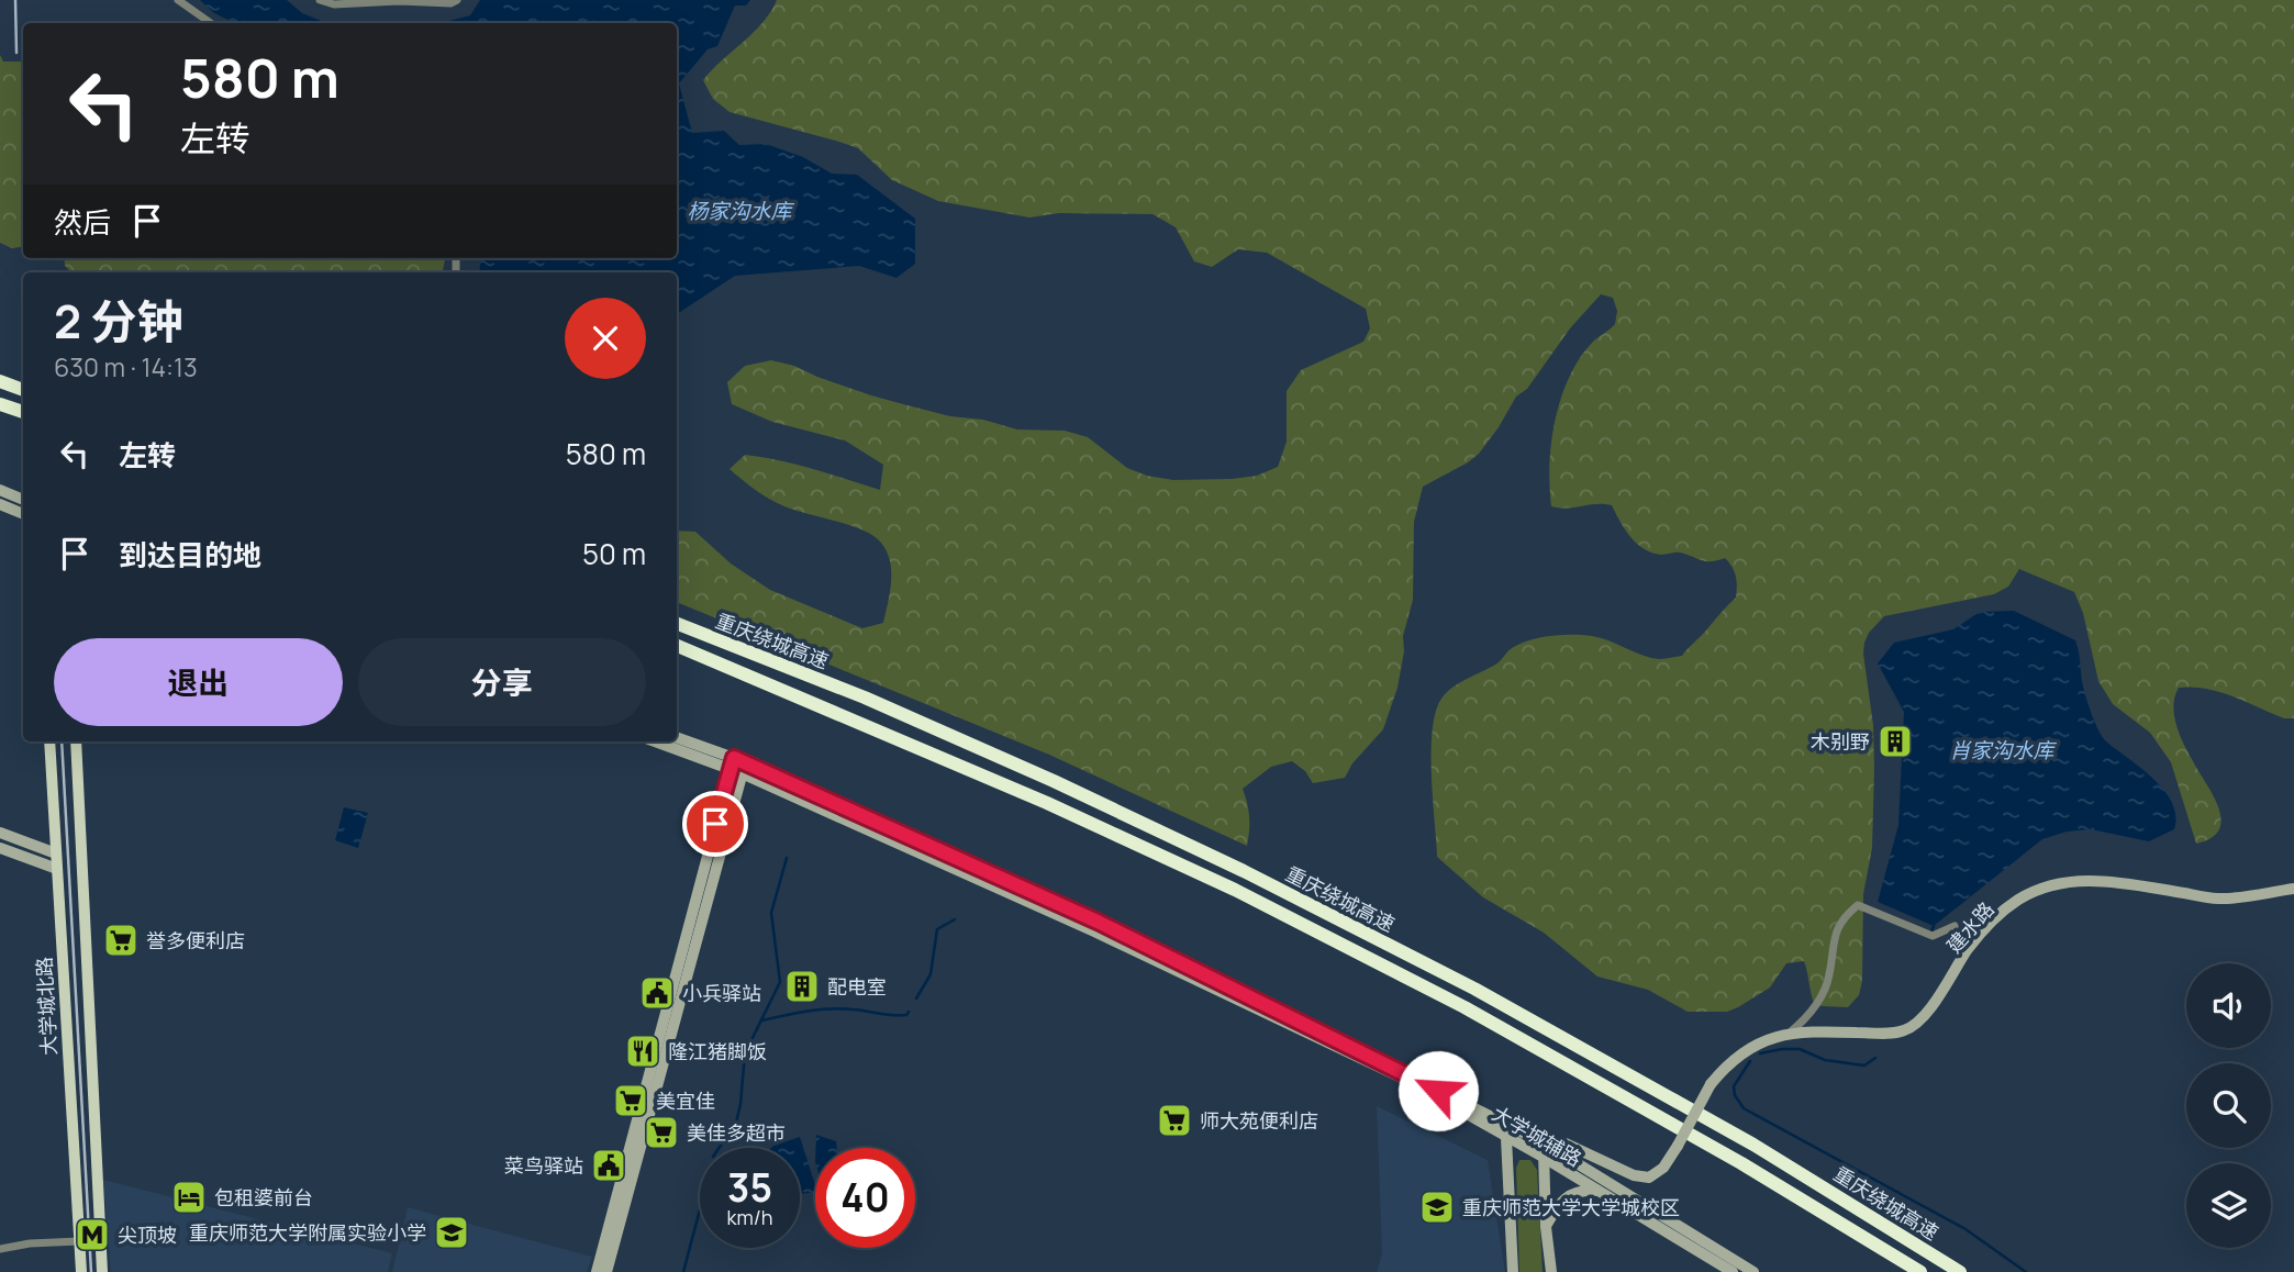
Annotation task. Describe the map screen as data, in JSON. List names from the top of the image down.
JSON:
{
  "streets": {
    "highway": ["重庆绕城高速"],
    "main road": ["大学城北路"],
    "street": ["建水路", "大学城辅路"]
  },
  "crossings": [
    ["建水路", "大学城辅路"]
  ],
  "water": ["杨家沟水库", "肖家沟水库"],
  "places": {
    "building": ["木别野", "配电室"],
    "supermarket": [
      "誉多便利店",
      "美宜佳",
      "师大苑便利店",
      "美佳多超市"
    ],
    "public building": ["小兵驿站", "菜鸟驿站"],
    "restaurant": ["隆江猪脚饭"],
    "hotel": ["包租婆前台"],
    "school or university": ["重庆师范大学大学城校区", "重庆师范大学附属实验小学"],
    "metro station": ["尖顶坡"]
  },
  "page": {
    "turn": ["580 m", "左转"],
    "then": "然后",
    "heading": ["2 分钟", "630 m · 14:13"],
    "list": [
      {
        "name": "左转",
        "value": "580 m"
      },
      {
        "name": "到达目的地",
        "value": "50 m"
      }
    ],
    "buttons": ["退出", "分享"],
    "speed": "35 km/h",
    "limit": "40"
  }
}
